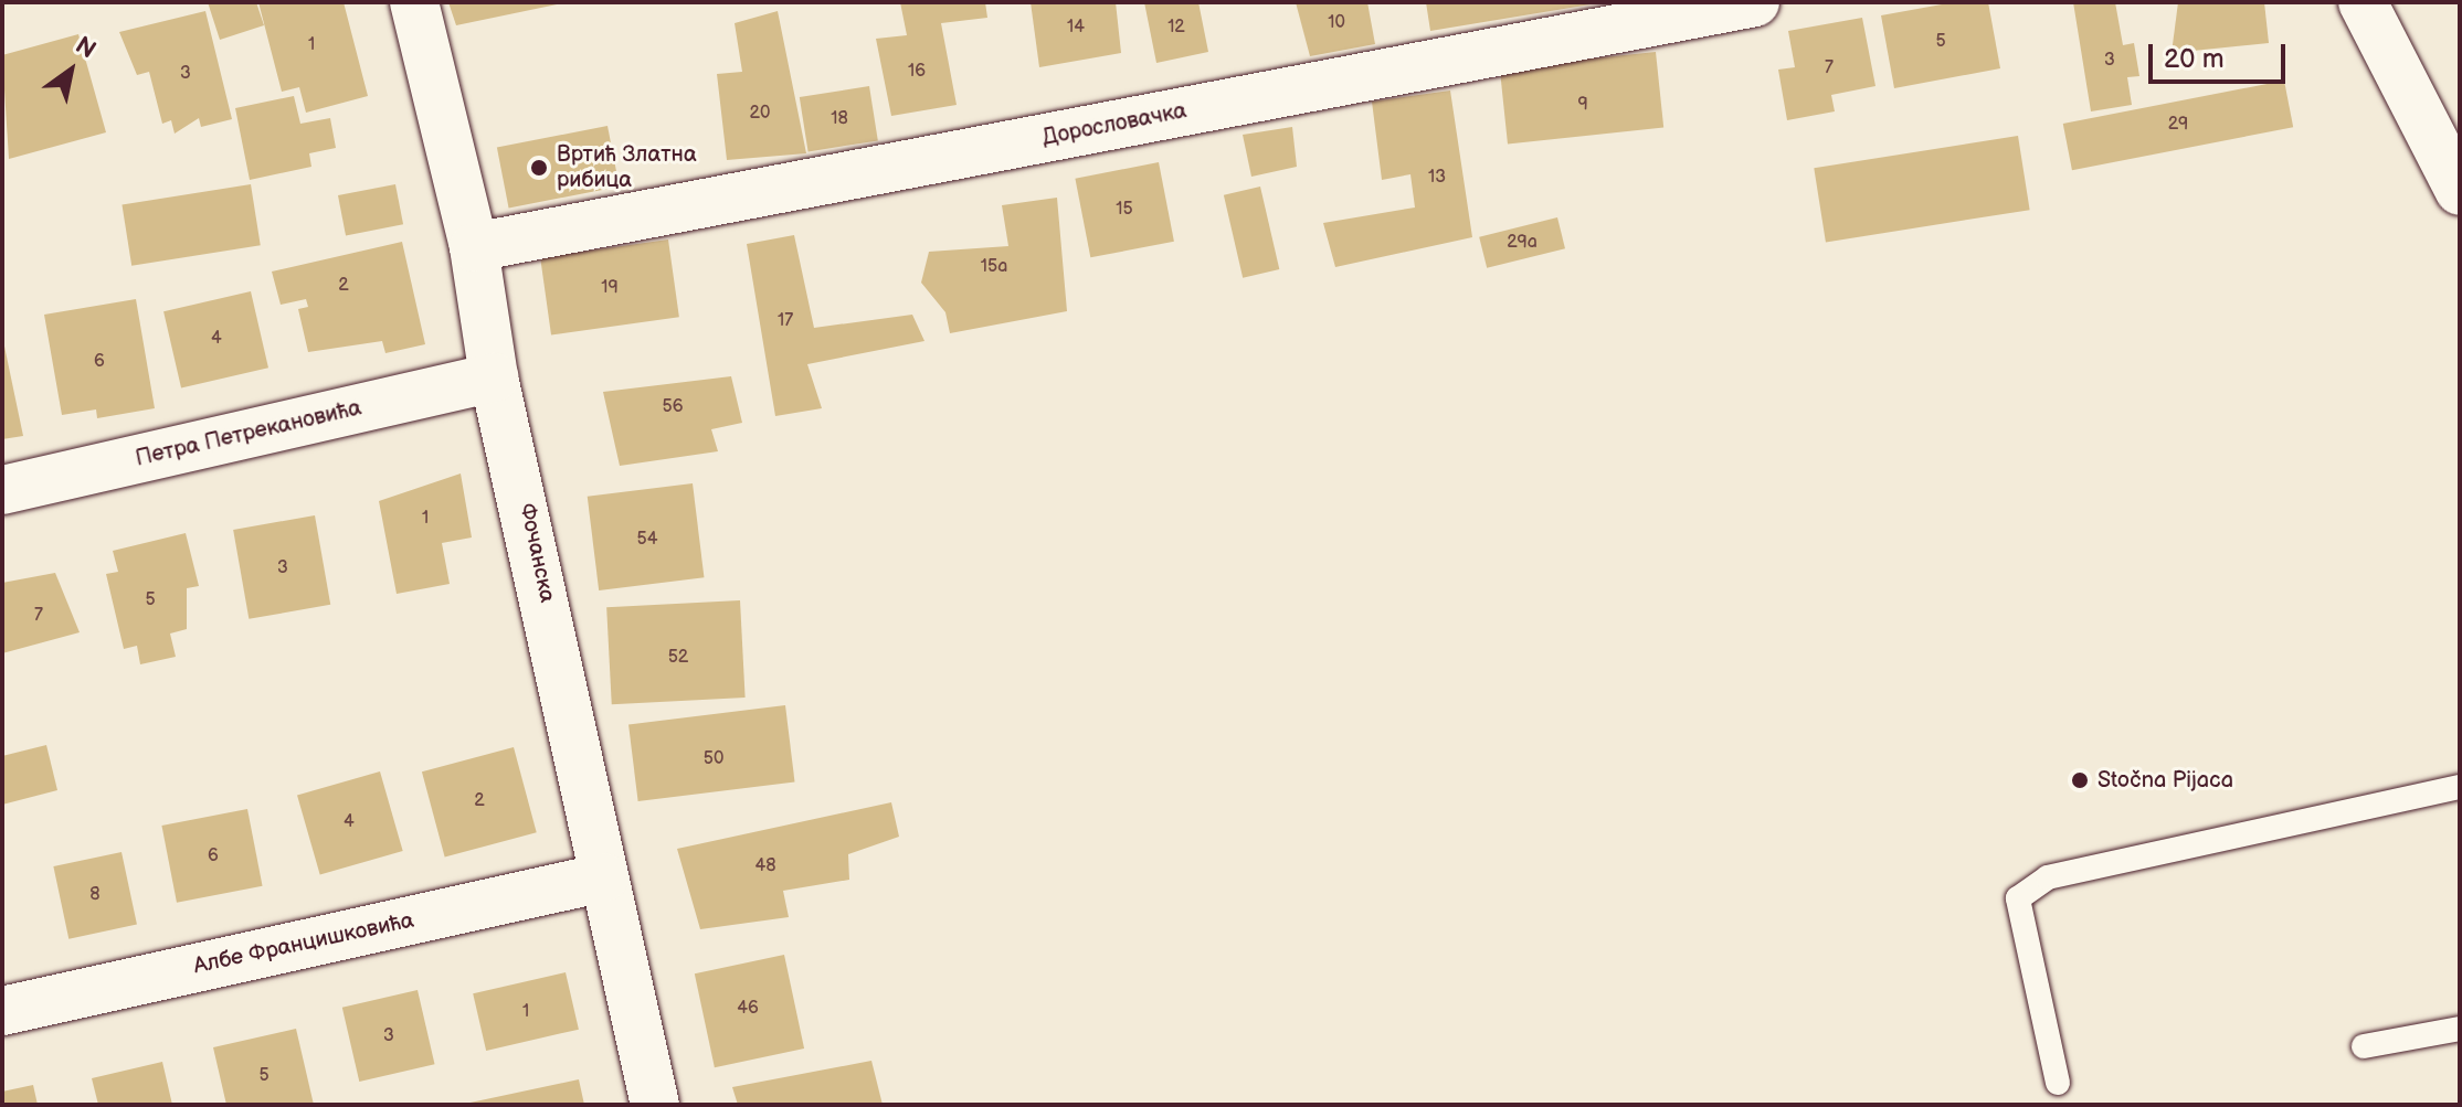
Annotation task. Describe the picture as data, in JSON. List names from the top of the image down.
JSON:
{
  "streets": {
    "street": [
      "Дорословачка",
      "Петра Петрекановића",
      "Фочанска",
      "Албе Францишковића"
    ]
  },
  "crossings": [
    ["Дорословачка", "Фочанска"],
    ["Петра Петрекановића", "Фочанска"],
    ["Фочанска", "Албе Францишковића"]
  ],
  "places": ["Вртић Златна рибица", "Stočna Pijaca"],
  "house_numbers": [
    "10",
    "14",
    "12",
    "5",
    "1",
    "3",
    "7",
    "16",
    "3",
    "9",
    "20",
    "18",
    "29",
    "13",
    "15",
    "29a",
    "15a",
    "2",
    "19",
    "17",
    "4",
    "6",
    "56",
    "1",
    "54",
    "3",
    "5",
    "7",
    "52",
    "50",
    "2",
    "4",
    "6",
    "48",
    "8",
    "46",
    "1",
    "3",
    "5"
  ],
  "scale_bar": "20 m",
  "north": "top right"
}
